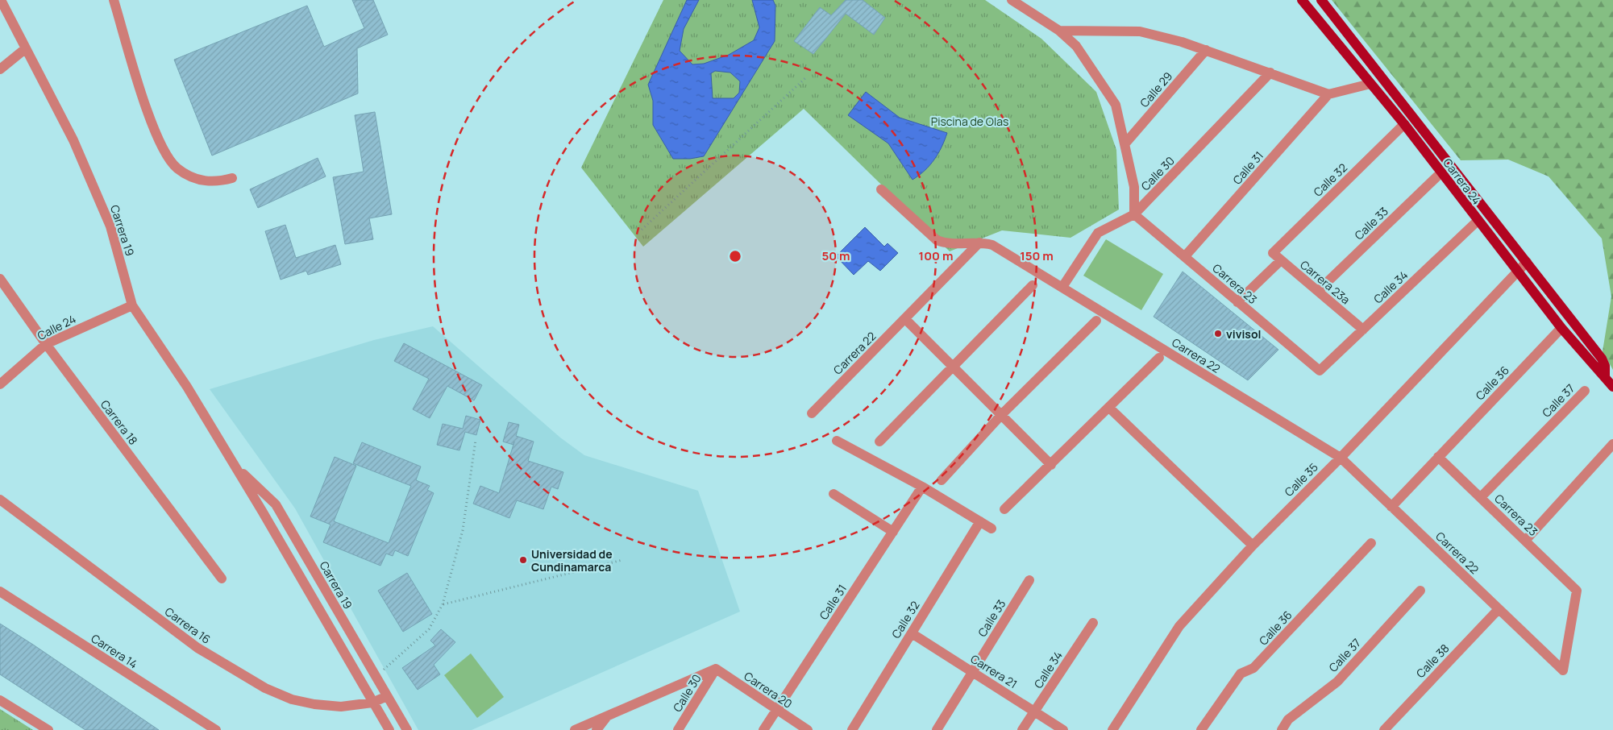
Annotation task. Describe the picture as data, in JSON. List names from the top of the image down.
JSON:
{
  "streets": {
    "main road": ["Carrera 24"],
    "street": [
      "Calle 29",
      "Calle 31",
      "Calle 30",
      "Calle 32",
      "Calle 33",
      "Carrera 19",
      "Carrera 23a",
      "Carrera 23",
      "Calle 34",
      "Calle 24",
      "Carrera 22",
      "Calle 36",
      "Calle 37",
      "Carrera 18",
      "Calle 35",
      "Carrera 16",
      "Carrera 14",
      "Calle 38",
      "Carrera 21",
      "Carrera 20"
    ]
  },
  "crossings": [
    ["Calle 31", "Carrera 23"],
    ["Calle 31", "Carrera 20"],
    ["Calle 30", "Carrera 23"],
    ["Calle 30", "Carrera 22"],
    ["Calle 30", "Carrera 20"],
    ["Calle 32", "Carrera 24"],
    ["Calle 32", "Carrera 23a"],
    ["Calle 32", "Carrera 21"],
    ["Carrera 24", "Calle 33"],
    ["Carrera 24", "Calle 34"],
    ["Carrera 24", "Calle 36"],
    ["Carrera 24", "Calle 35"],
    ["Calle 33", "Carrera 23a"],
    ["Calle 33", "Carrera 21"],
    ["Carrera 19", "Calle 24"],
    ["Carrera 19", "Carrera 16"],
    ["Carrera 23a", "Calle 34"],
    ["Carrera 23", "Calle 34"],
    ["Carrera 23", "Carrera 22"],
    ["Carrera 23", "Calle 36"],
    ["Carrera 23", "Calle 37"],
    ["Calle 34", "Carrera 21"],
    ["Calle 24", "Carrera 18"],
    ["Carrera 22", "Calle 36"],
    ["Carrera 22", "Calle 35"],
    ["Carrera 22", "Calle 38"]
  ],
  "parks": ["Piscina de Olas"],
  "places": ["vivisol", "Universidad de Cundinamarca"],
  "rings": ["50 m", "100 m", "150 m"]
}
